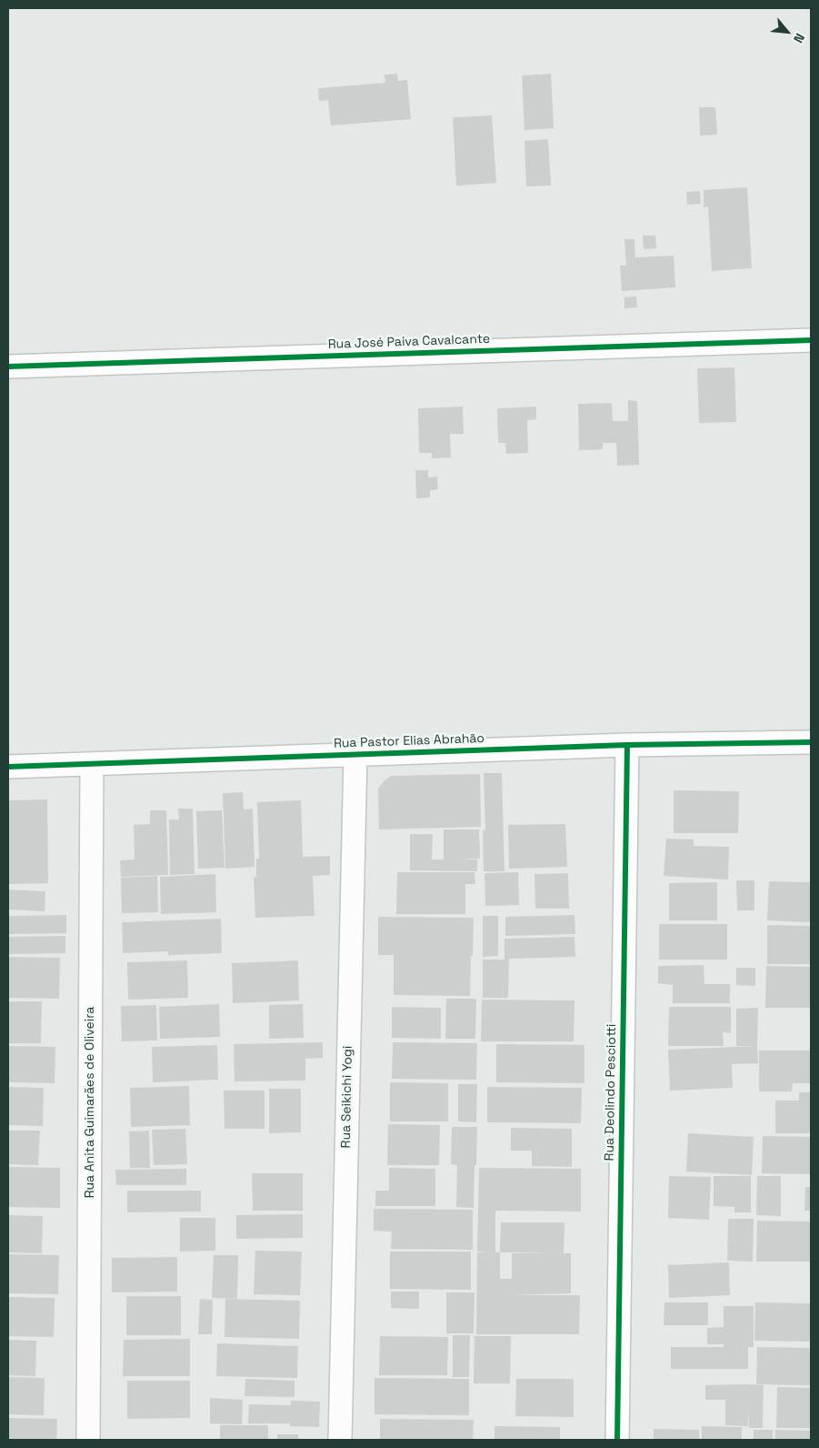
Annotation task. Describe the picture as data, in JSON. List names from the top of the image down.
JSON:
{
  "streets": {
    "street": [
      "Rua José Paiva Cavalcante",
      "Rua Pastor Elias Abrahão",
      "Rua Deolindo Pesciotti",
      "Rua Seikichi Yogi",
      "Rua Anita Guimarães de Oliveira"
    ]
  },
  "crossings": [
    ["Rua Pastor Elias Abrahão", "Rua Deolindo Pesciotti"],
    ["Rua Pastor Elias Abrahão", "Rua Seikichi Yogi"],
    ["Rua Pastor Elias Abrahão", "Rua Anita Guimarães de Oliveira"]
  ],
  "north": "bottom right"
}
